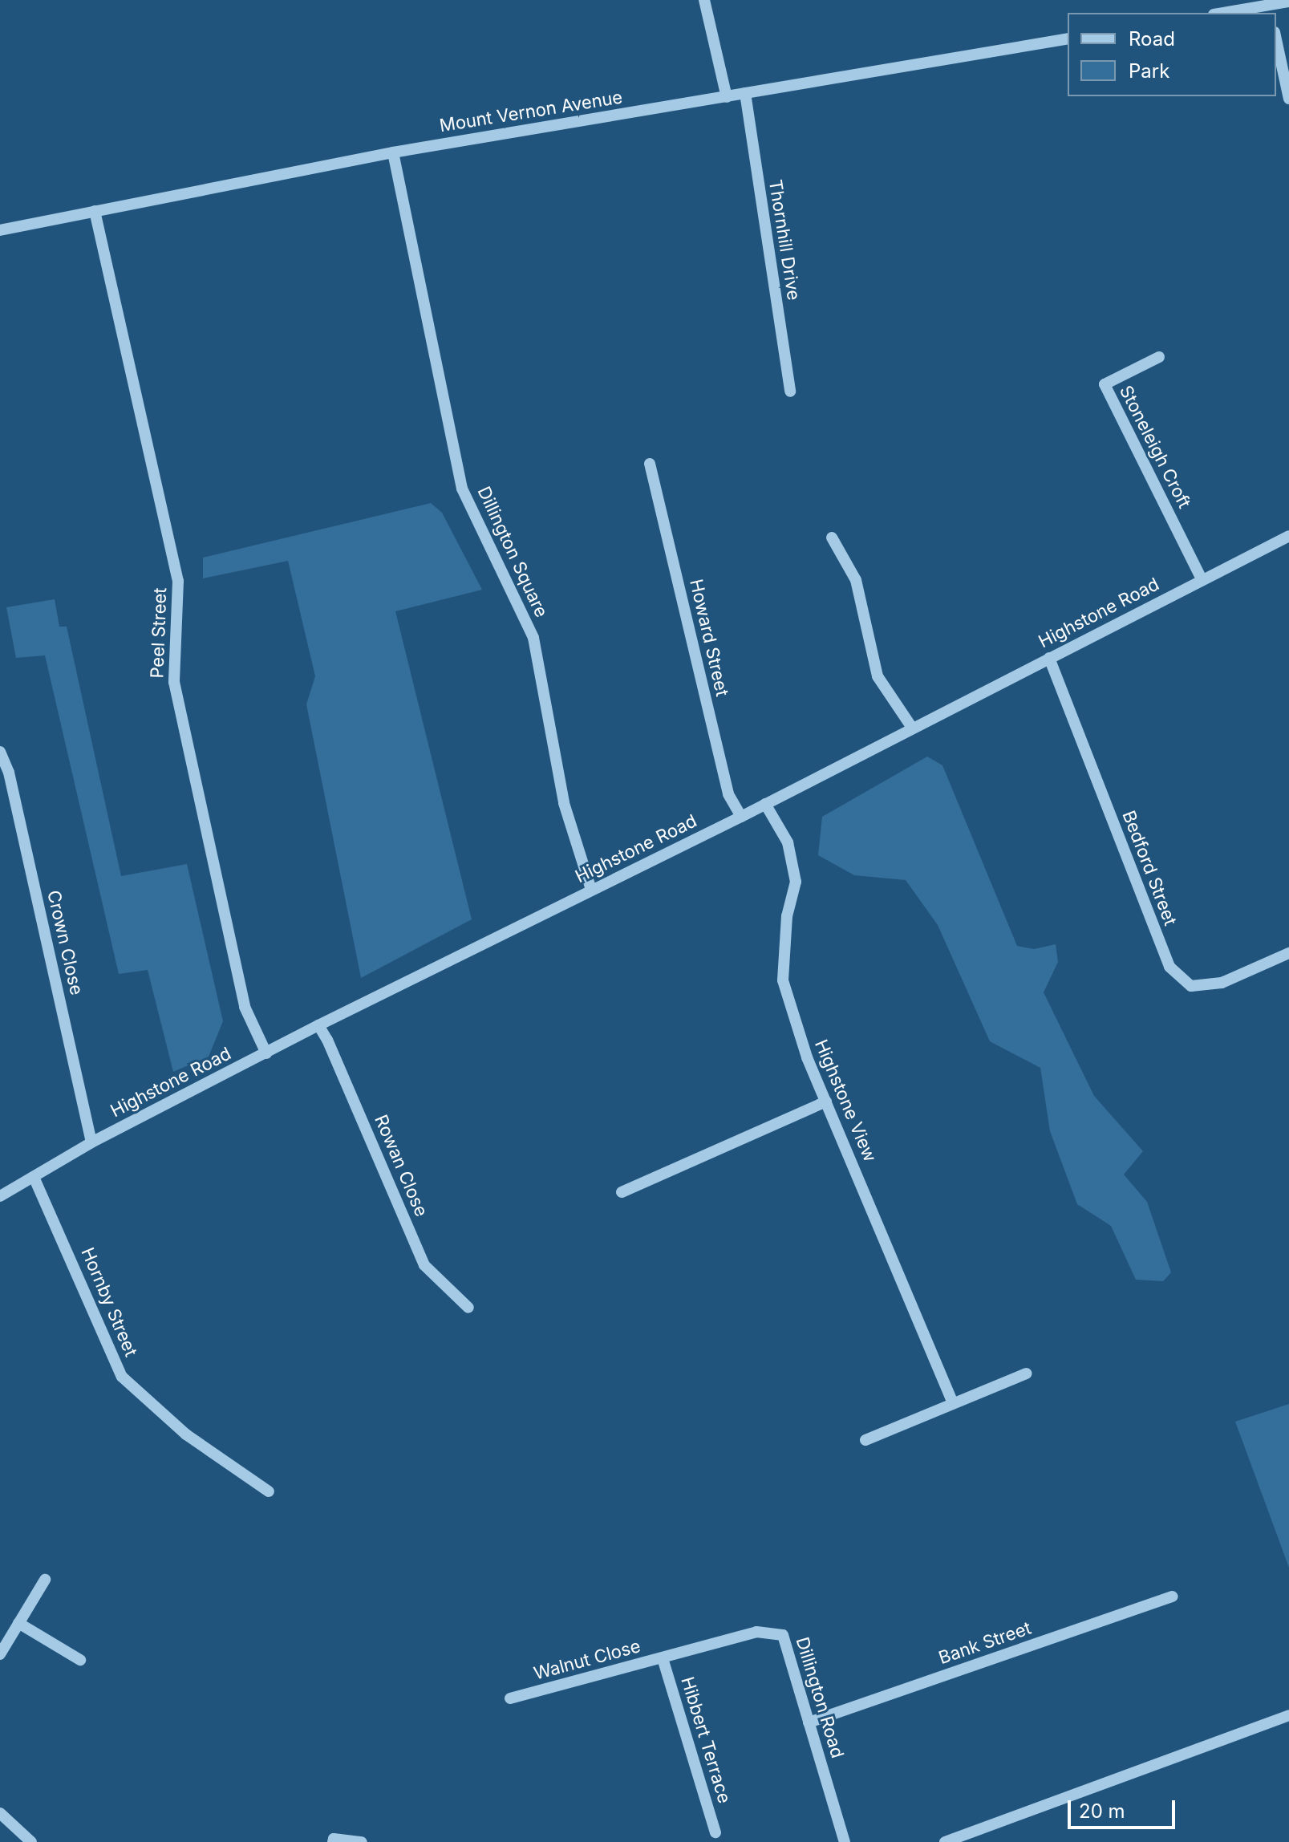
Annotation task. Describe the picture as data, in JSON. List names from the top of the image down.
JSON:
{
  "streets": {
    "street": [
      "Mount Vernon Avenue",
      "Thornhill Drive",
      "Stoneleigh Croft",
      "Dillington Square",
      "Highstone Road",
      "Peel Street",
      "Howard Street",
      "Bedford Street",
      "Crown Close",
      "Highstone View",
      "Rowan Close",
      "Hornby Street",
      "Bank Street",
      "Walnut Close",
      "Dillington Road",
      "Hibbert Terrace"
    ]
  },
  "crossings": [
    ["Mount Vernon Avenue", "Thornhill Drive"],
    ["Mount Vernon Avenue", "Dillington Square"],
    ["Mount Vernon Avenue", "Peel Street"],
    ["Stoneleigh Croft", "Highstone Road"],
    ["Dillington Square", "Highstone Road"],
    ["Highstone Road", "Peel Street"],
    ["Highstone Road", "Howard Street"],
    ["Highstone Road", "Bedford Street"],
    ["Highstone Road", "Crown Close"],
    ["Highstone Road", "Highstone View"],
    ["Highstone Road", "Rowan Close"],
    ["Highstone Road", "Hornby Street"],
    ["Bank Street", "Dillington Road"],
    ["Walnut Close", "Dillington Road"],
    ["Walnut Close", "Hibbert Terrace"],
    ["Dillington Road", "Hibbert Terrace"]
  ],
  "legend": ["Road", "Park"],
  "scale_bar": "20 m"
}
